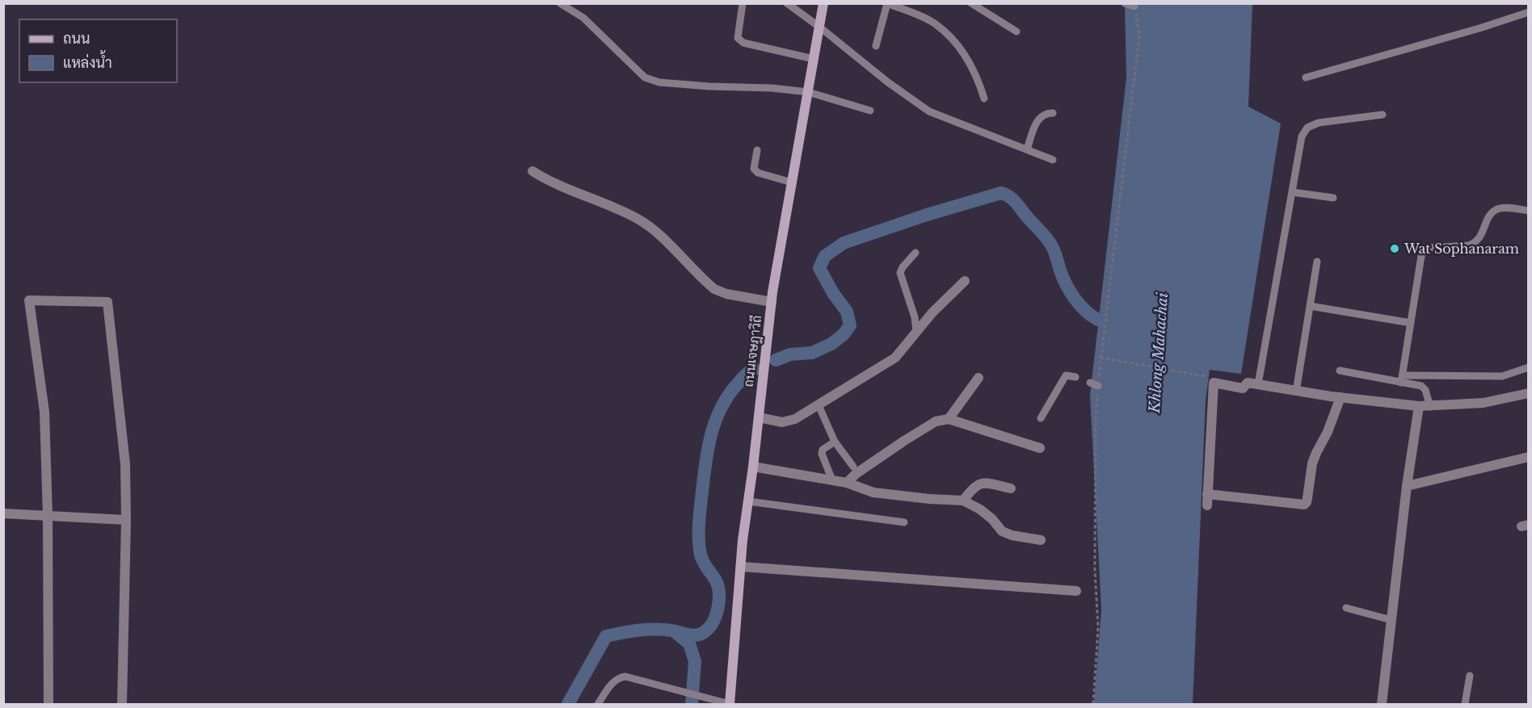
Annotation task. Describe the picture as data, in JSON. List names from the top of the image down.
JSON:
{
  "streets": {
    "street": ["ถนนเจษฎาวิถี"]
  },
  "water": ["Khlong Mahachai"],
  "places": ["Wat Sophanaram"],
  "legend": ["ถนน", "แหล่งน้ำ"]
}
